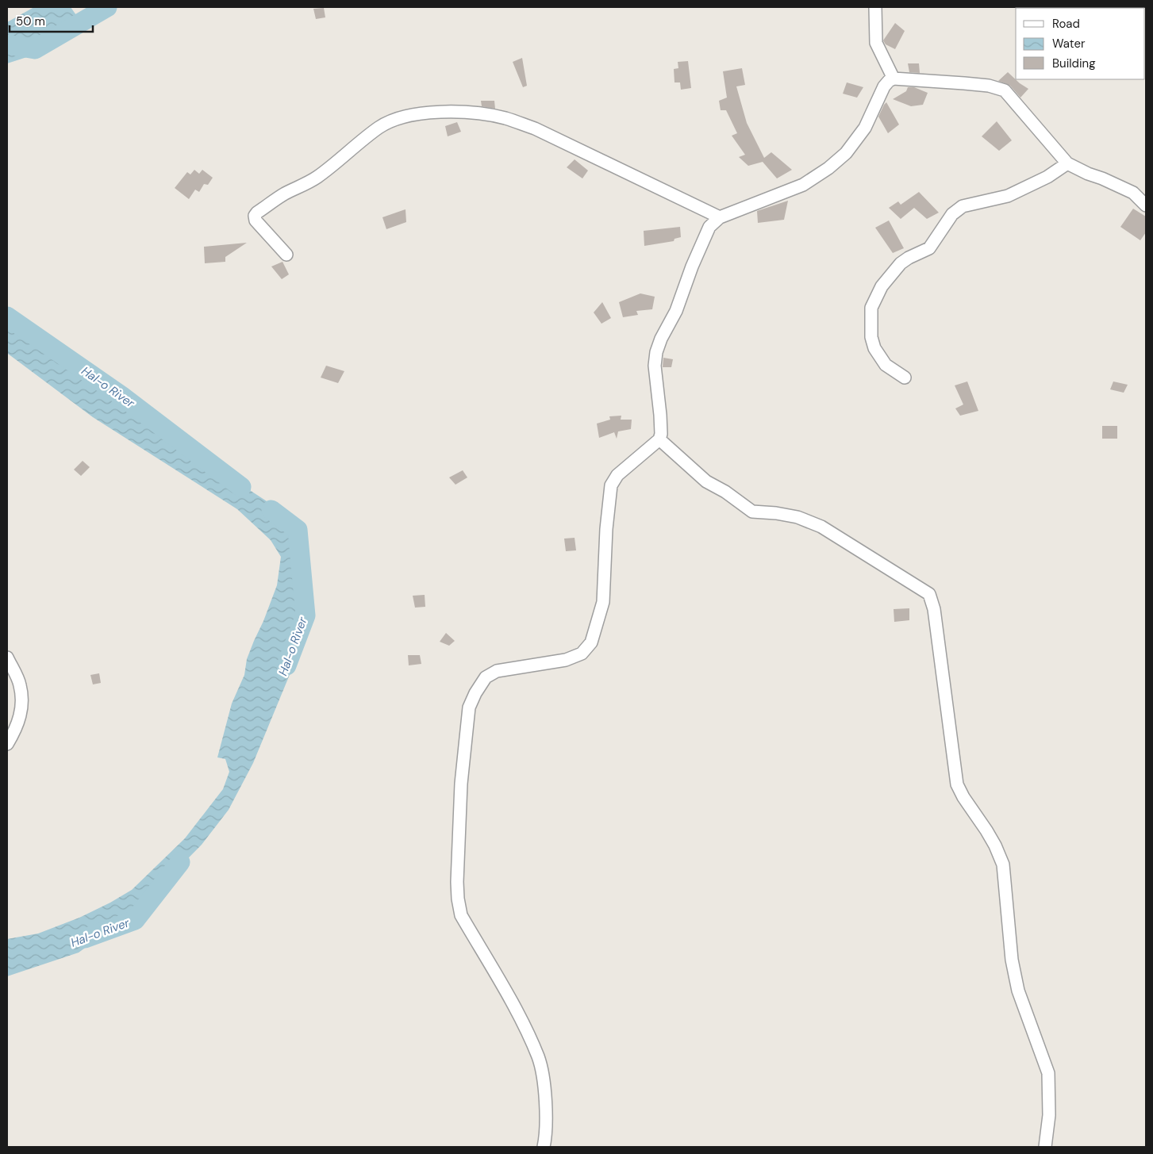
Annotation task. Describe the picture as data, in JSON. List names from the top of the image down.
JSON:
{
  "water": ["Hal-o River"],
  "legend": ["Road", "Water", "Building"],
  "scale_bar": "50 m"
}
